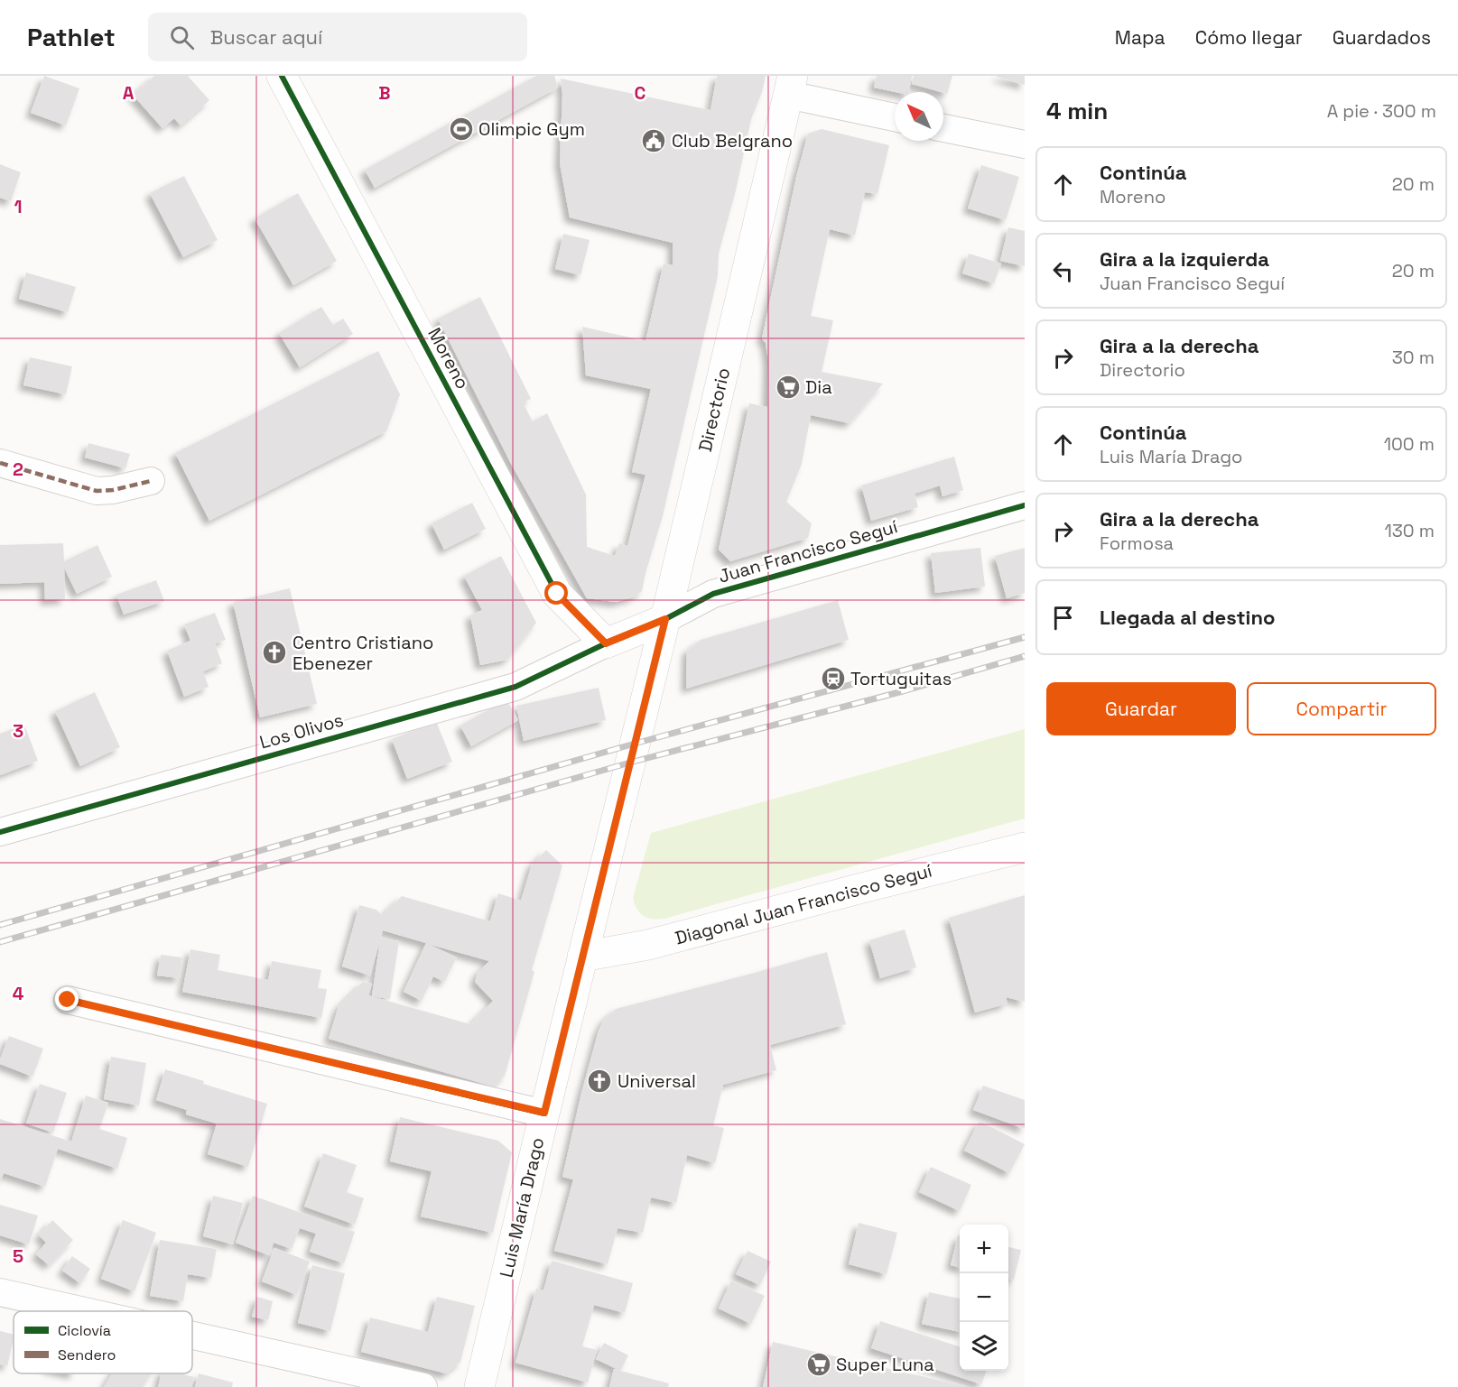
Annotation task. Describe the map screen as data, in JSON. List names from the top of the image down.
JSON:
{
  "streets": {
    "main road": [
      "Moreno",
      "Directorio",
      "Juan Francisco Seguí",
      "Diagonal Juan Francisco Seguí",
      "Luis María Drago"
    ],
    "street": ["Los Olivos"]
  },
  "crossings": [
    ["Moreno", "Juan Francisco Seguí"],
    ["Moreno", "Los Olivos"],
    ["Directorio", "Juan Francisco Seguí"],
    ["Directorio", "Luis María Drago"],
    ["Juan Francisco Seguí", "Los Olivos"],
    ["Diagonal Juan Francisco Seguí", "Luis María Drago"]
  ],
  "places": {
    "sports": ["Olimpic Gym"],
    "public building": ["Club Belgrano"],
    "supermarket": ["Dia", "Super Luna"],
    "church": ["Centro Cristiano Ebenezer", "Universal"],
    "station": ["Tortuguitas"]
  },
  "legend": ["Ciclovía", "Sendero"],
  "north": "top left",
  "page": {
    "header": "Pathlet",
    "search": "Buscar aquí",
    "nav": ["Mapa", "Cómo llegar", "Guardados"],
    "heading": ["4 min", "A pie · 300 m"],
    "list": [
      ["Continúa", "Moreno", "20 m"],
      ["Gira a la izquierda", "Juan Francisco Seguí", "20 m"],
      ["Gira a la derecha", "Directorio", "30 m"],
      ["Continúa", "Luis María Drago", "100 m"],
      ["Gira a la derecha", "Formosa", "130 m"],
      "Llegada al destino"
    ],
    "buttons": ["Guardar", "Compartir"],
    "map_buttons": ["+", "−"]
  },
  "grid": {
    "columns": ["A", "B", "C"],
    "rows": [
      "1",
      "2",
      "3",
      "4",
      "5"
    ]
  }
}
